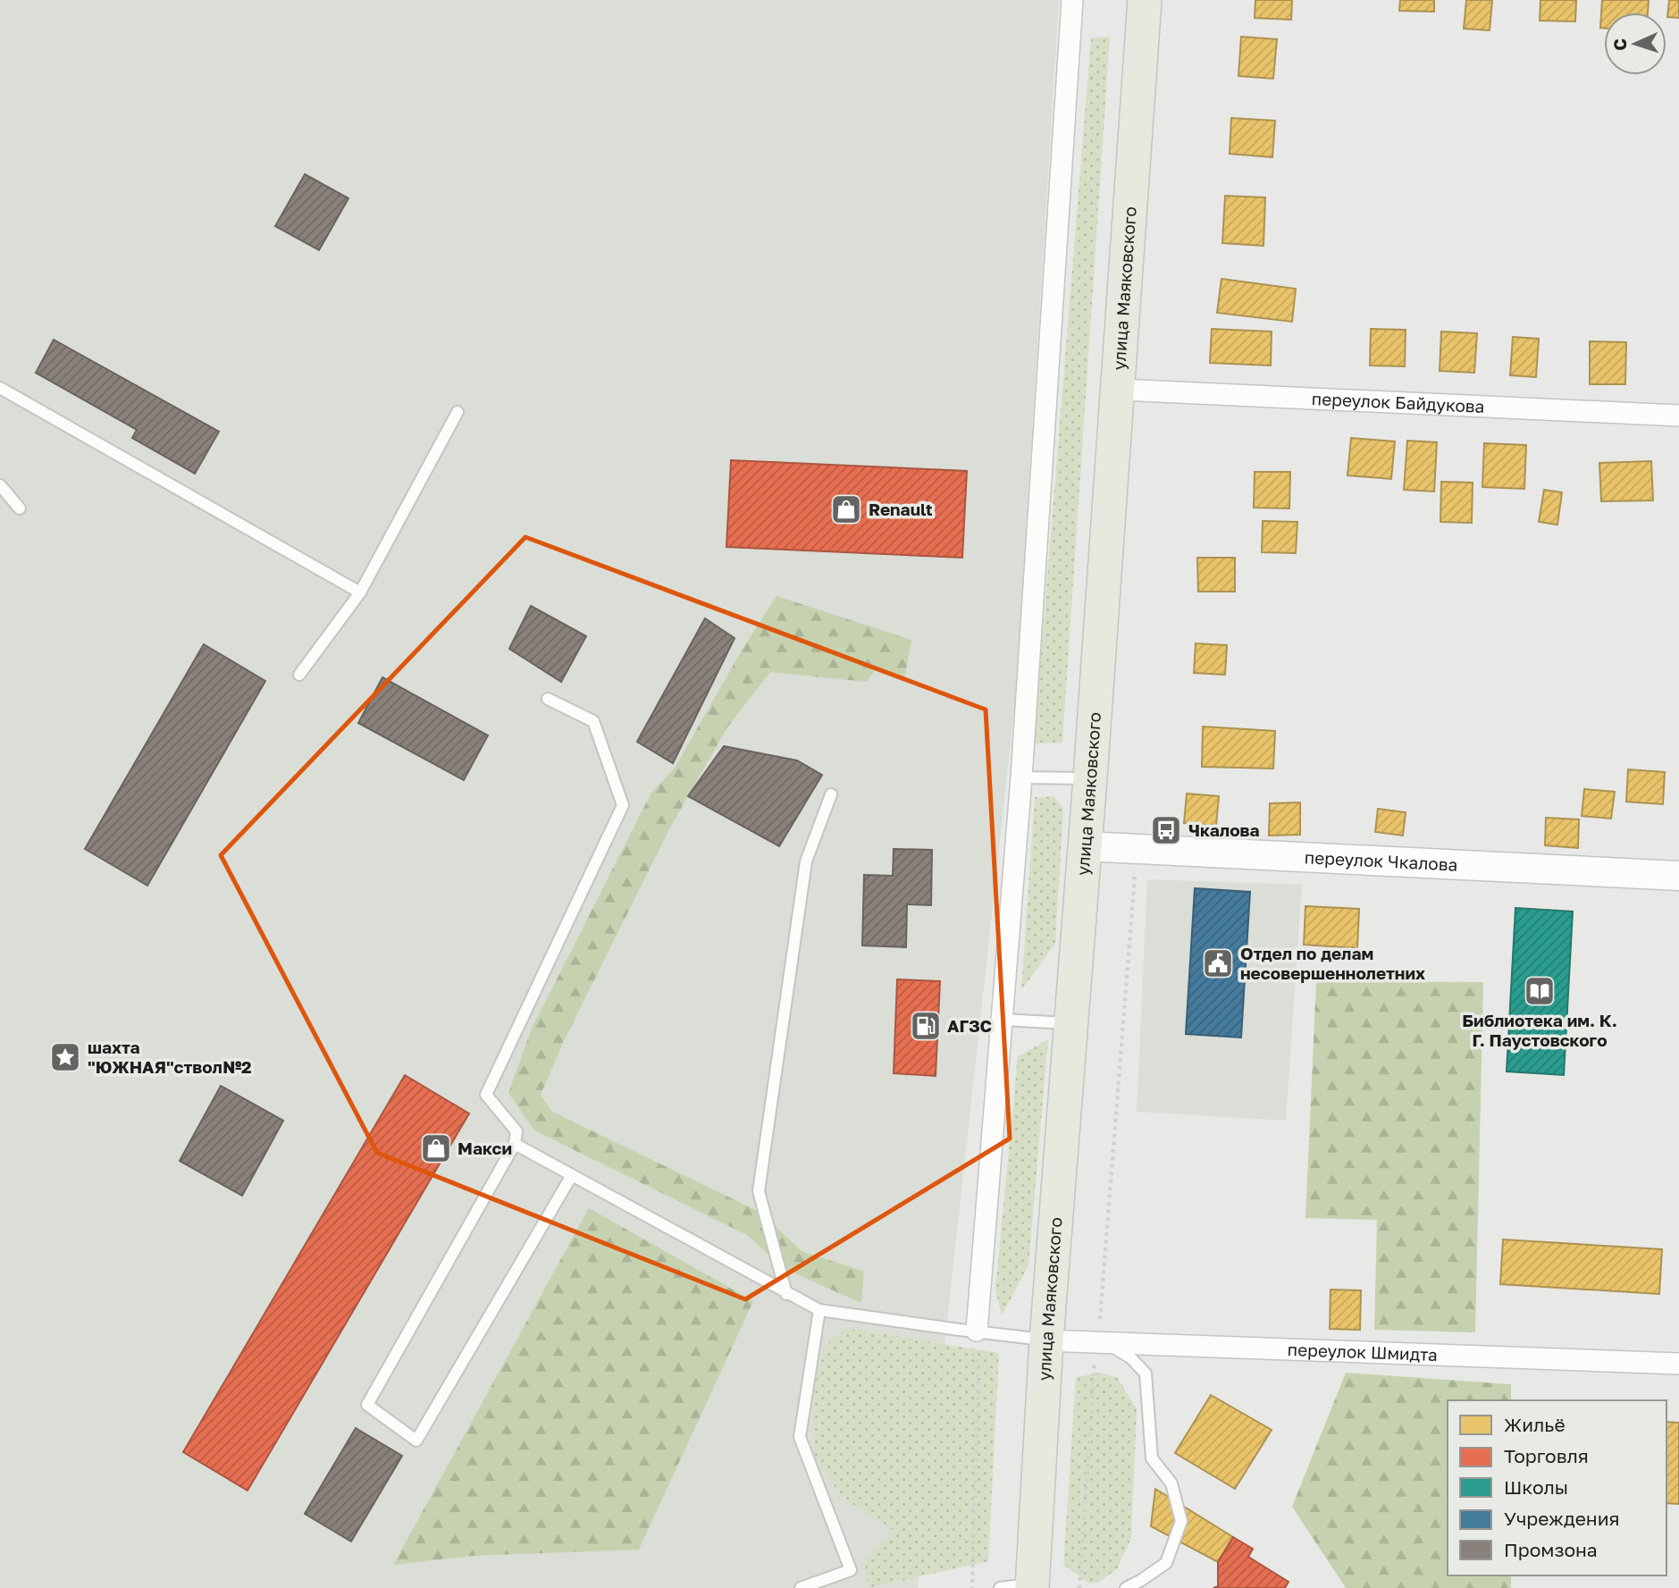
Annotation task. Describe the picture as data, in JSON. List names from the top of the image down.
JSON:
{
  "streets": {
    "main road": ["улица Маяковского"],
    "street": ["переулок Байдукова", "переулок Чкалова", "переулок Шмидта"]
  },
  "crossings": [
    ["улица Маяковского", "переулок Байдукова"],
    ["улица Маяковского", "переулок Чкалова"],
    ["улица Маяковского", "переулок Шмидта"]
  ],
  "places": {
    "shop": ["Renault", "Макси"],
    "bus stop": ["Чкалова"],
    "public building": ["Отдел по делам несовершеннолетних"],
    "library": ["Библиотека им. К. Г. Паустовского"],
    "fuel station": ["АГЗС"],
    "place": ["шахта \"ЮЖНАЯ\"ствол№2"]
  },
  "legend": [
    "Жильё",
    "Торговля",
    "Школы",
    "Учреждения",
    "Промзона"
  ],
  "north": "left"
}
